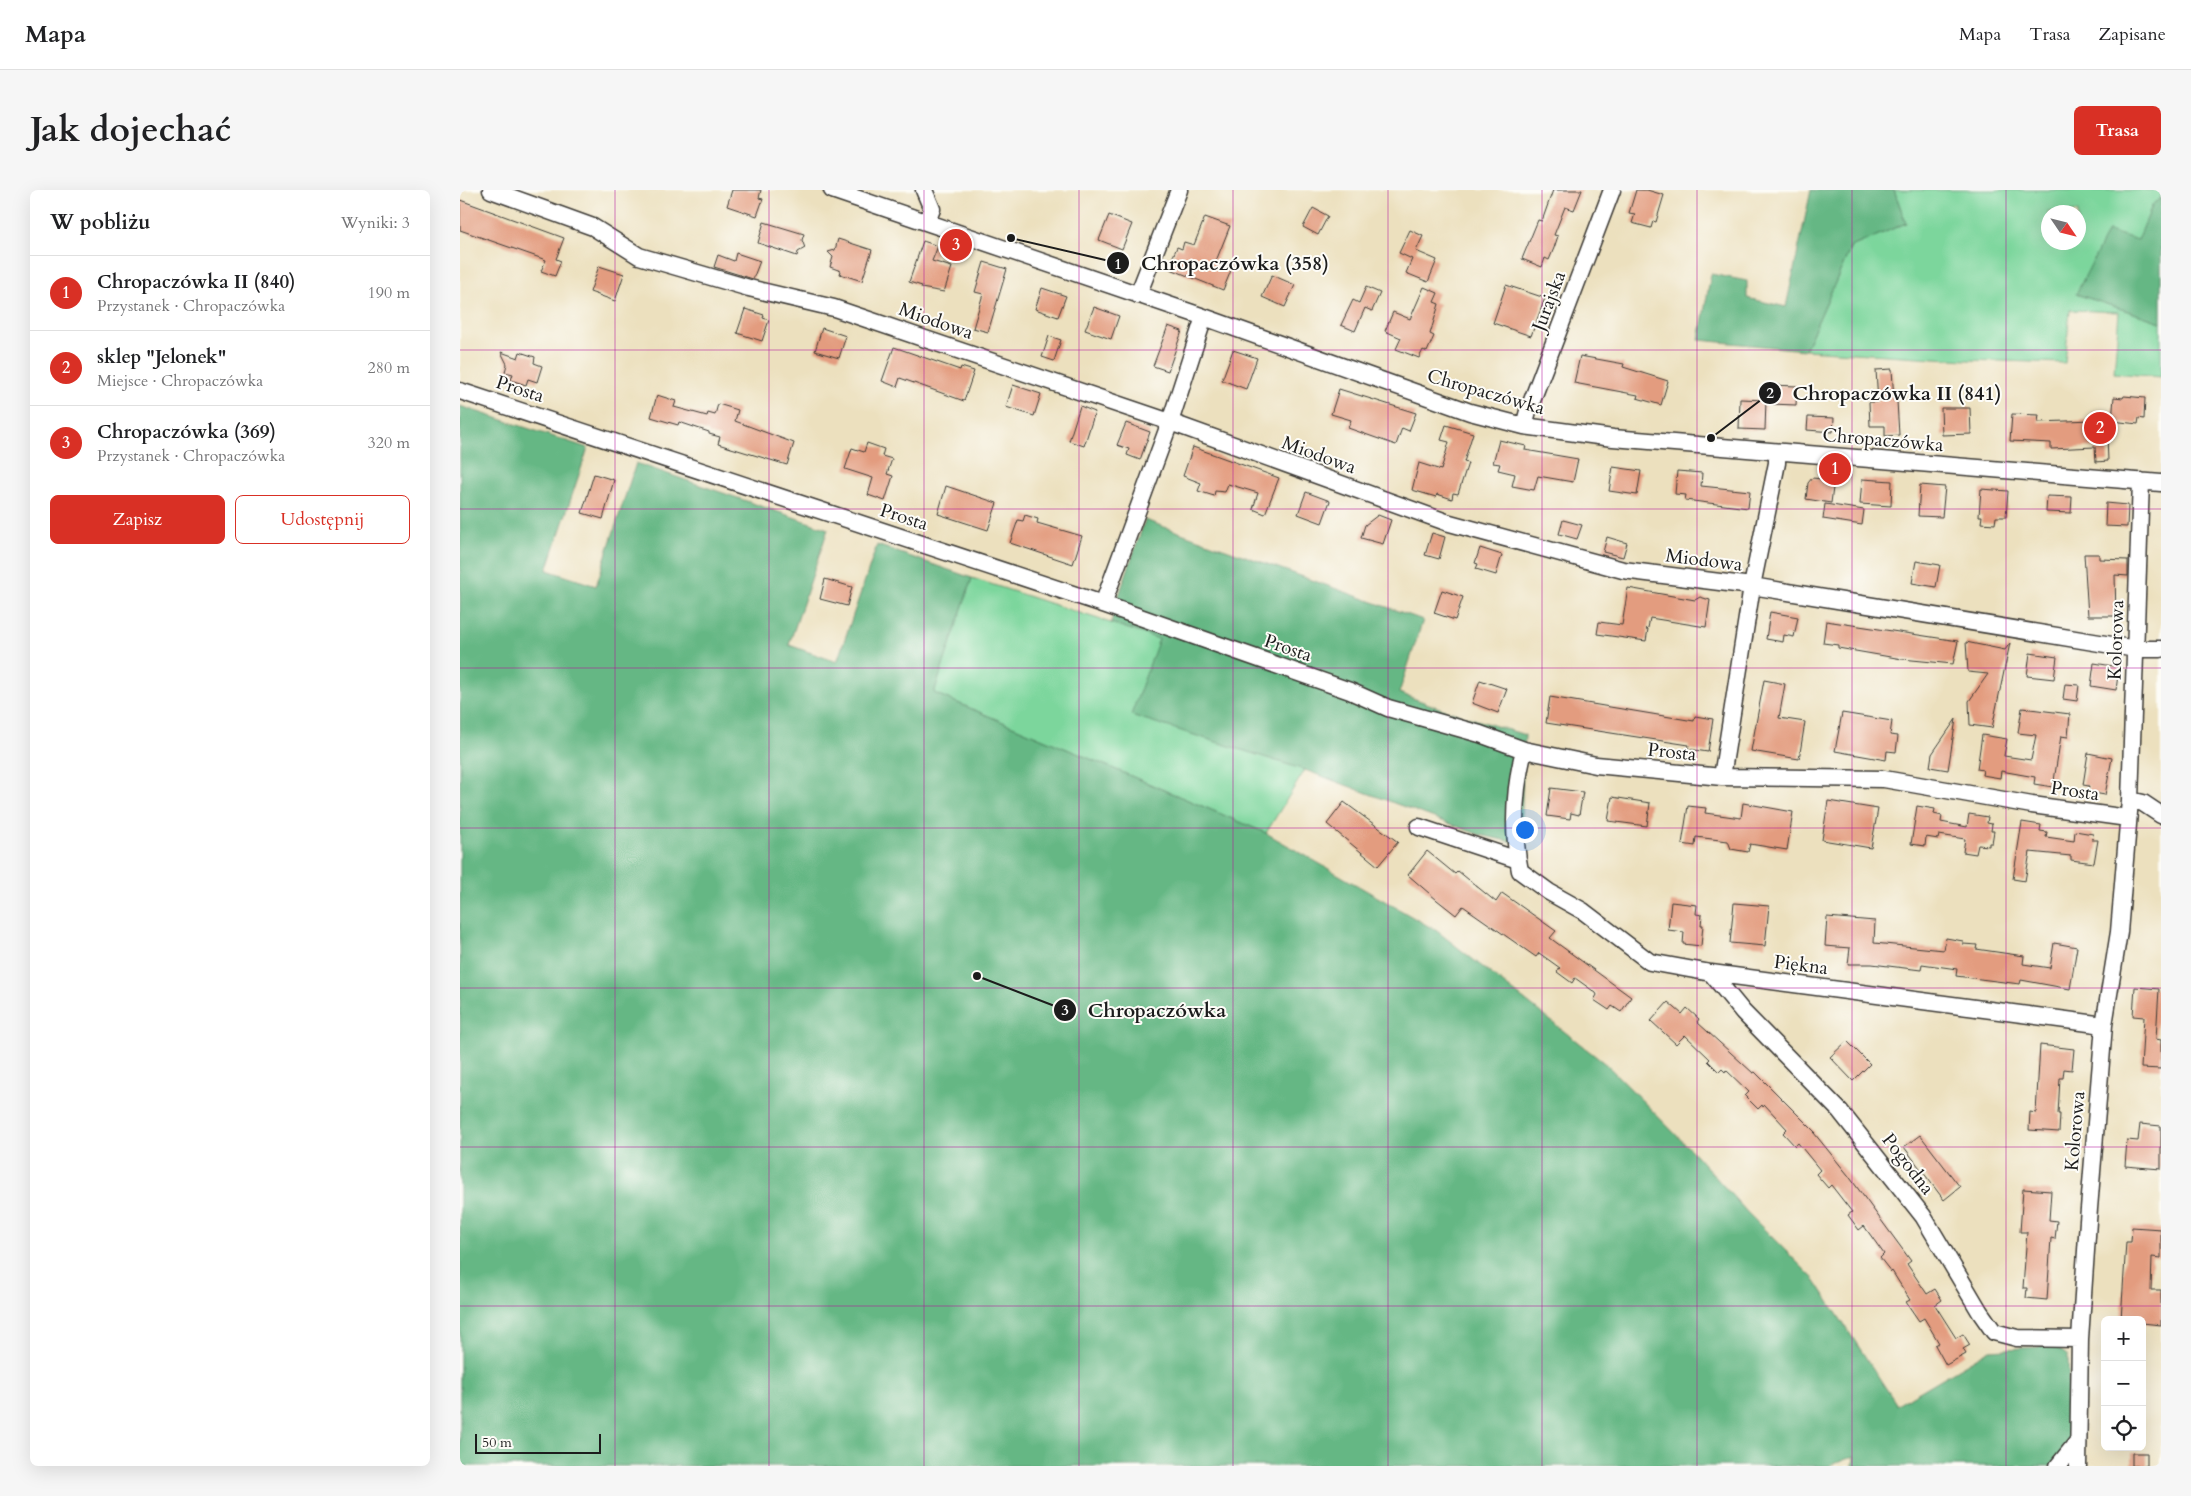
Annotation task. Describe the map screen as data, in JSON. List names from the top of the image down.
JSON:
{
  "streets": {
    "street": [
      "Jurajska",
      "Miodowa",
      "Prosta",
      "Chropaczówka",
      "Kolorowa",
      "Piękna",
      "Pogodna"
    ]
  },
  "crossings": [
    ["Jurajska", "Chropaczówka"],
    ["Miodowa", "Kolorowa"],
    ["Prosta", "Kolorowa"],
    ["Chropaczówka", "Kolorowa"],
    ["Kolorowa", "Piękna"],
    ["Kolorowa", "Pogodna"],
    ["Piękna", "Pogodna"]
  ],
  "places": ["Chropaczówka (358)", "Chropaczówka II (841)", "Chropaczówka"],
  "scale_bar": "50 m",
  "north": "bottom right",
  "page": {
    "header": "Mapa",
    "nav": ["Mapa", "Trasa", "Zapisane"],
    "title": "Jak dojechać",
    "buttons": [
      "Trasa",
      ["Zapisz", "Udostępnij"]
    ],
    "heading": ["W pobliżu", "Wyniki: 3"],
    "pins": ["3", "2", "1"],
    "list": [
      {
        "mark": "1",
        "name": "Chropaczówka II (840)",
        "note": "Przystanek · Chropaczówka",
        "value": "190 m"
      },
      {
        "mark": "2",
        "name": "sklep \"Jelonek\"",
        "note": "Miejsce · Chropaczówka",
        "value": "280 m"
      },
      {
        "mark": "3",
        "name": "Chropaczówka (369)",
        "note": "Przystanek · Chropaczówka",
        "value": "320 m"
      }
    ],
    "map_buttons": ["+", "−"],
    "scale": "50 m"
  }
}
